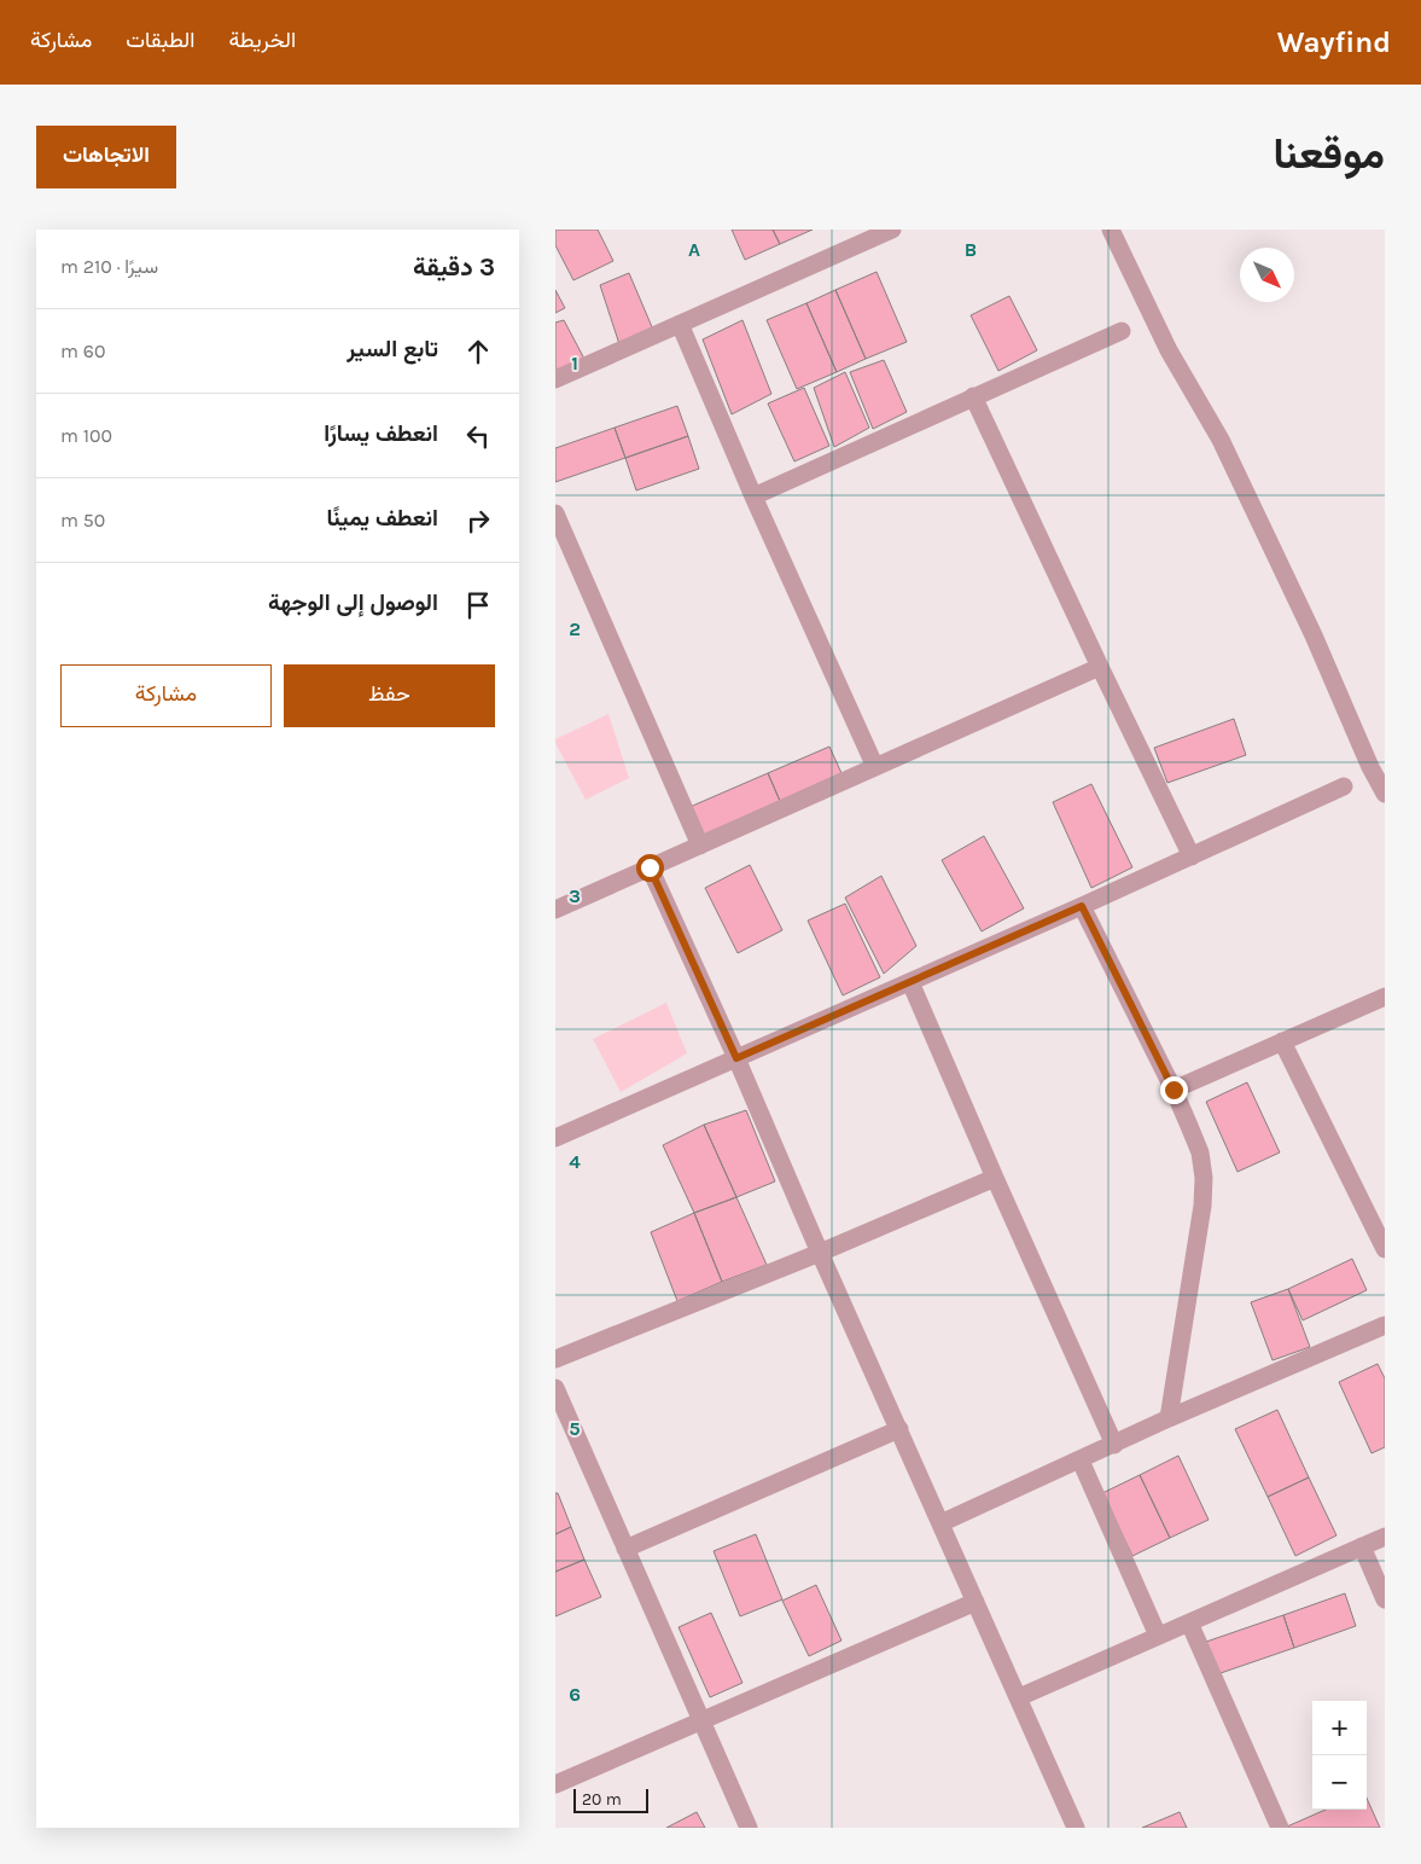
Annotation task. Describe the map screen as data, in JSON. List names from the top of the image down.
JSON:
{
  "scale_bar": "20 m",
  "north": "bottom right",
  "page": {
    "header": "Wayfind",
    "nav": ["الخريطة", "الطبقات", "مشاركة"],
    "title": "موقعنا",
    "buttons": [
      "الاتجاهات",
      ["حفظ", "مشاركة"]
    ],
    "heading": ["3 دقيقة", "سيرًا · 210 m"],
    "list": [
      ["تابع السير", "60 m"],
      ["انعطف يسارًا", "100 m"],
      ["انعطف يمينًا", "50 m"],
      "الوصول إلى الوجهة"
    ],
    "map_buttons": ["+", "−"],
    "scale": "20 m"
  },
  "grid": {
    "columns": ["A", "B"],
    "rows": [
      "1",
      "2",
      "3",
      "4",
      "5",
      "6"
    ]
  }
}
